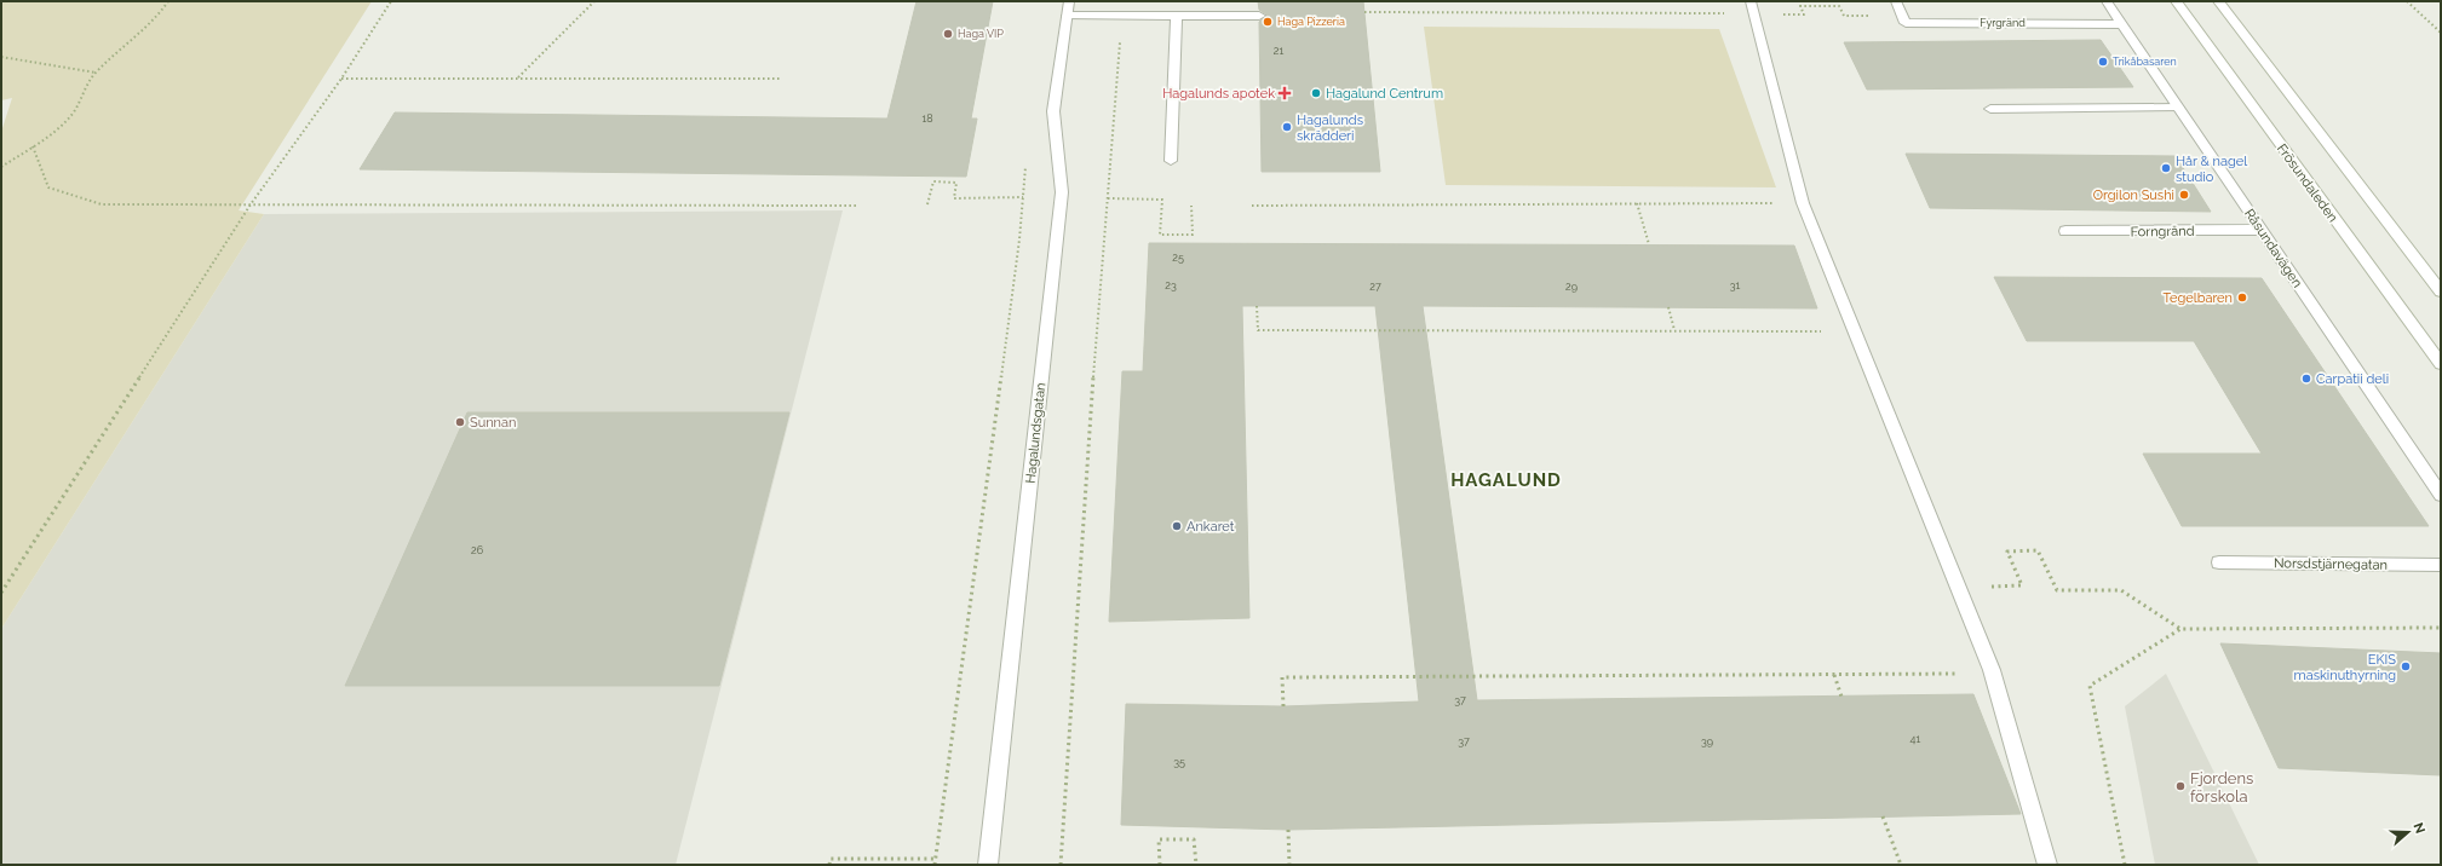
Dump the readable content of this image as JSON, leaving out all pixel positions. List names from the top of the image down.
{
  "streets": {
    "street": [
      "Fyrgränd",
      "Frösundaleden",
      "Forngränd",
      "Råsundavägen",
      "Hagalundsgatan",
      "Norsdstjärnegatan"
    ]
  },
  "crossings": [
    ["Fyrgränd", "Råsundavägen"],
    ["Forngränd", "Råsundavägen"]
  ],
  "districts": ["HAGALUND"],
  "places": {
    "other": [
      "Haga Pizzeria",
      "Haga VIP",
      "Trikåbasaren",
      "Hagalund Centrum",
      "Hagalunds skrädderi",
      "Hår & nagel studio",
      "Orgilon Sushi",
      "Tegelbaren",
      "Carpatii deli",
      "Sunnan",
      "Ankaret",
      "EKIS maskinuthyrning",
      "Fjordens förskola"
    ],
    "health": ["Hagalunds apotek"]
  },
  "house_numbers": [
    "21",
    "18",
    "25",
    "23",
    "31",
    "27",
    "29",
    "26",
    "37",
    "41",
    "37",
    "39",
    "35"
  ],
  "north": "right"
}
